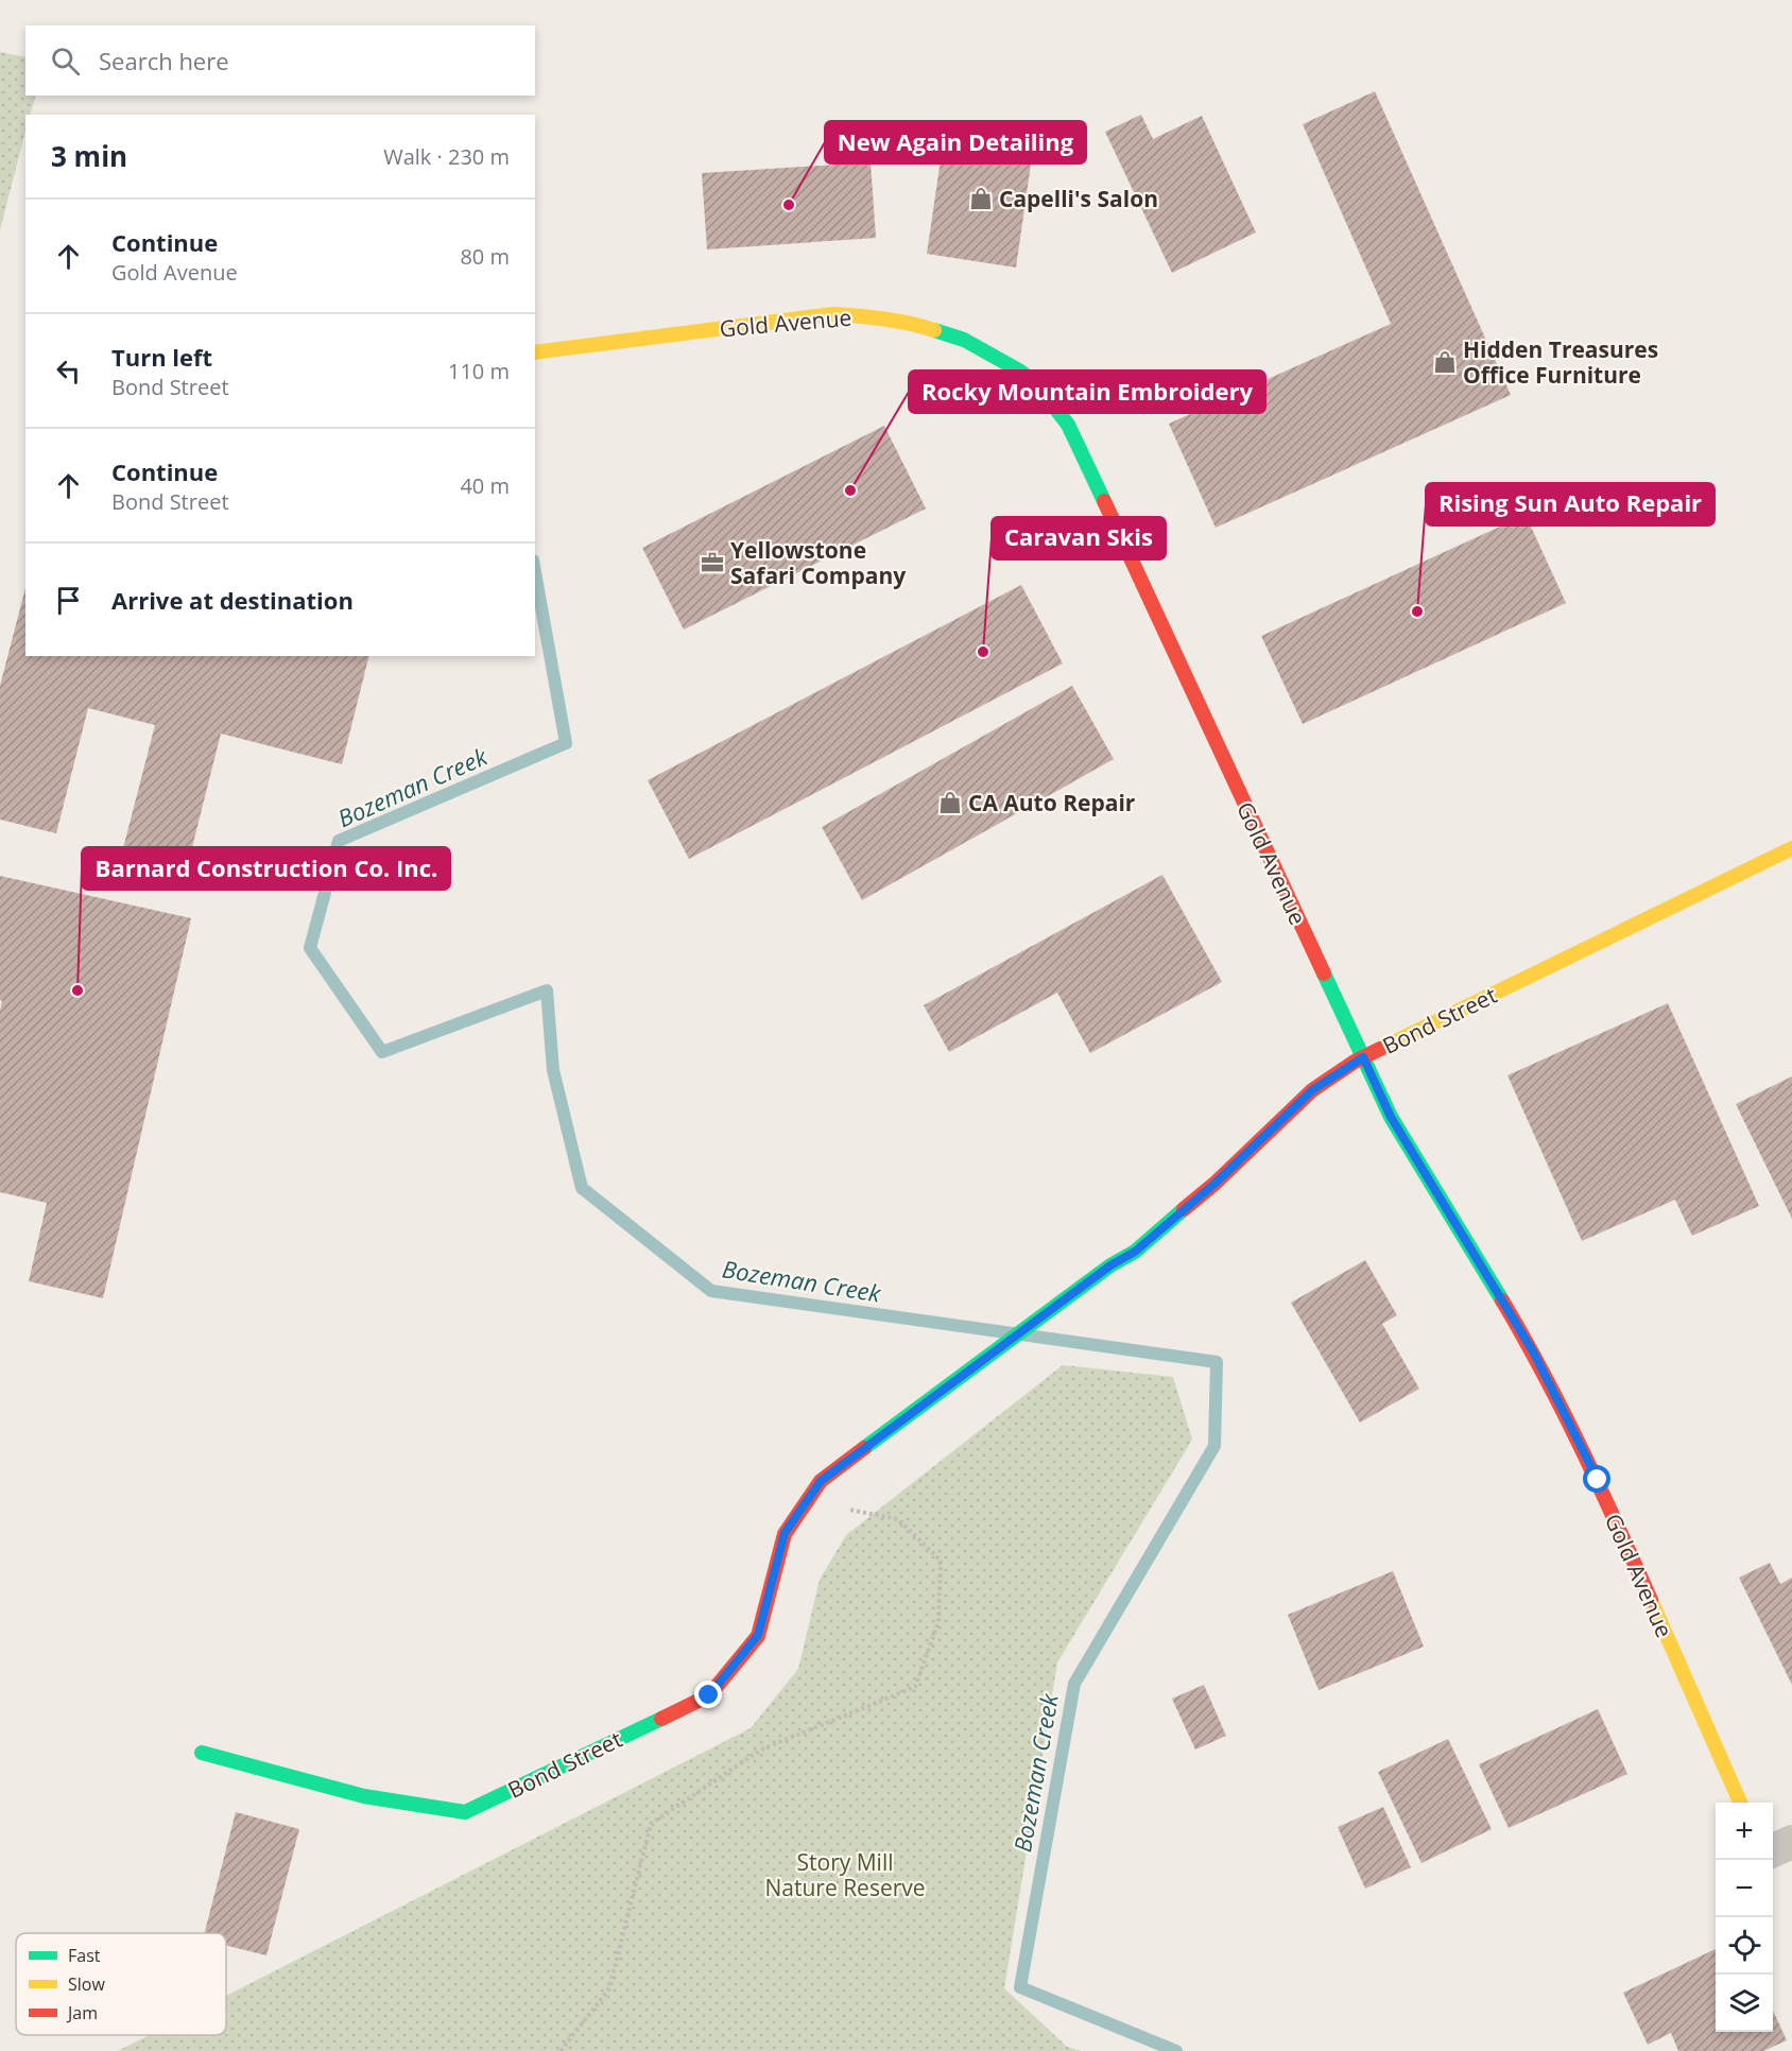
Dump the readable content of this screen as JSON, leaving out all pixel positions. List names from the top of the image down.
{
  "streets": {
    "street": ["Gold Avenue", "Bond Street"]
  },
  "crossings": [
    ["Gold Avenue", "Bond Street"]
  ],
  "water": ["Bozeman Creek"],
  "parks": ["Story Mill Nature Reserve"],
  "places": {
    "shop": ["Capelli's Salon", "Hidden Treasures Office Furniture", "CA Auto Repair"],
    "other": [
      "New Again Detailing",
      "Rocky Mountain Embroidery",
      "Rising Sun Auto Repair",
      "Caravan Skis",
      "Barnard Construction Co. Inc."
    ],
    "office": ["Yellowstone Safari Company"]
  },
  "legend": ["Fast", "Slow", "Jam"],
  "page": {
    "search": "Search here",
    "heading": ["3 min", "Walk · 230 m"],
    "list": [
      ["Continue", "Gold Avenue", "80 m"],
      ["Turn left", "Bond Street", "110 m"],
      ["Continue", "Bond Street", "40 m"],
      "Arrive at destination"
    ],
    "map_buttons": ["+", "−"]
  }
}
